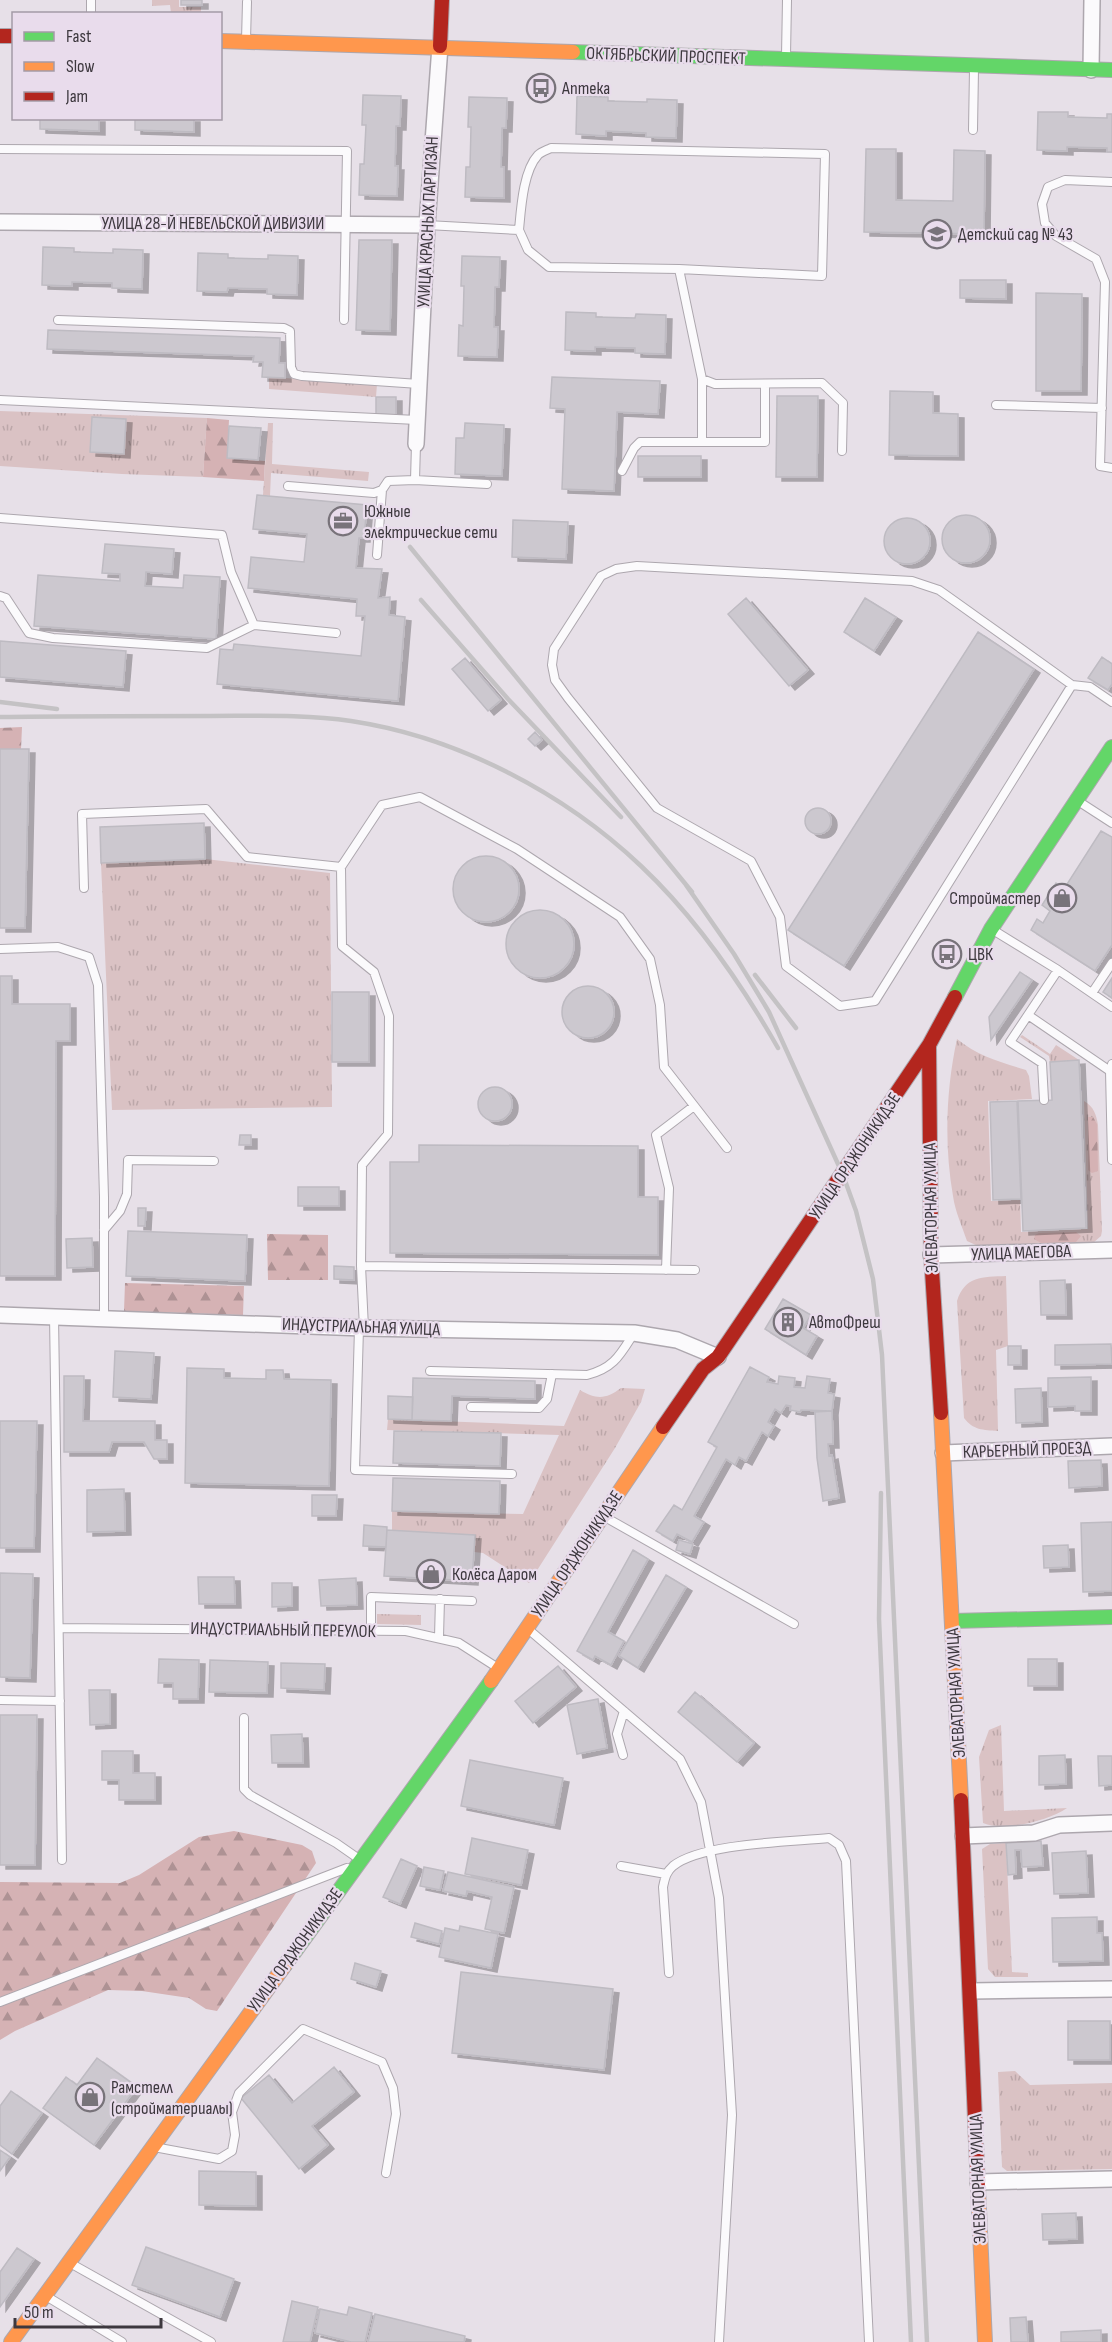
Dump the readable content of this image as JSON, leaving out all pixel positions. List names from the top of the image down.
{
  "streets": {
    "main road": [
      "ОКТЯБРЬСКИЙ ПРОСПЕКТ",
      "УЛИЦА КРАСНЫХ ПАРТИЗАН",
      "УЛИЦА ОРДЖОНИКИДЗЕ",
      "ЭЛЕВАТОРНАЯ УЛИЦА"
    ],
    "street": [
      "УЛИЦА 28-Й НЕВЕЛЬСКОЙ ДИВИЗИИ",
      "УЛИЦА МАЕГОВА",
      "ИНДУСТРИАЛЬНАЯ УЛИЦА",
      "КАРЬЕРНЫЙ ПРОЕЗД"
    ],
    "lane": ["ИНДУСТРИАЛЬНЫЙ ПЕРЕУЛОК"]
  },
  "crossings": [
    ["ОКТЯБРЬСКИЙ ПРОСПЕКТ", "УЛИЦА КРАСНЫХ ПАРТИЗАН"],
    ["УЛИЦА КРАСНЫХ ПАРТИЗАН", "УЛИЦА 28-Й НЕВЕЛЬСКОЙ ДИВИЗИИ"],
    ["УЛИЦА ОРДЖОНИКИДЗЕ", "ЭЛЕВАТОРНАЯ УЛИЦА"],
    ["УЛИЦА ОРДЖОНИКИДЗЕ", "ИНДУСТРИАЛЬНАЯ УЛИЦА"],
    ["УЛИЦА ОРДЖОНИКИДЗЕ", "ИНДУСТРИАЛЬНЫЙ ПЕРЕУЛОК"],
    ["ЭЛЕВАТОРНАЯ УЛИЦА", "УЛИЦА МАЕГОВА"],
    ["ЭЛЕВАТОРНАЯ УЛИЦА", "КАРЬЕРНЫЙ ПРОЕЗД"]
  ],
  "places": {
    "bus stop": ["Аптека", "ЦВК"],
    "school or university": ["Детский сад № 43"],
    "office": ["Южные электрические сети"],
    "shop": ["Строймастер", "Колёса Даром", "Рамстелл (стройматериалы)"],
    "building": ["АвтоФреш"]
  },
  "legend": ["Fast", "Slow", "Jam"],
  "scale_bar": "50 m"
}
